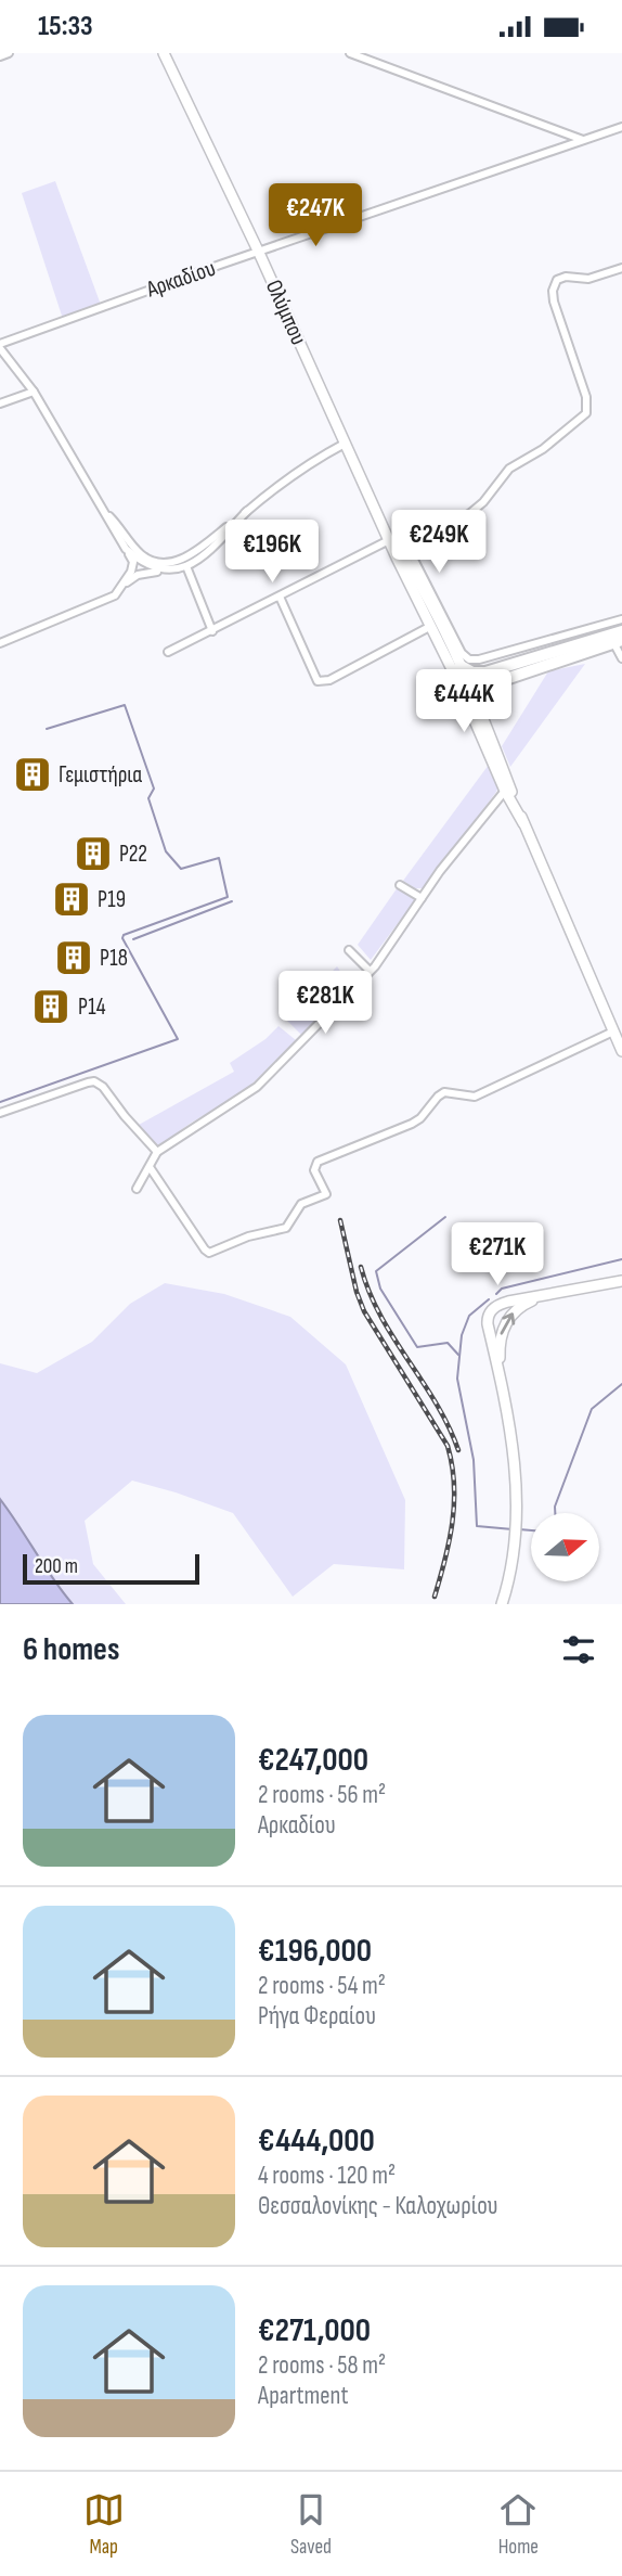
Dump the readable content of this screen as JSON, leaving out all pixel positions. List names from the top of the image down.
{
  "streets": {
    "main road": ["Ολύμπου"],
    "street": ["Αρκαδίου"]
  },
  "crossings": [
    ["Αρκαδίου", "Ολύμπου"]
  ],
  "places": {
    "building": [
      "Γεμιστήρια",
      "P22",
      "P19",
      "P18",
      "P14"
    ]
  },
  "scale_bar": "200 m",
  "north": "right",
  "page": {
    "status": "15:33",
    "price": [
      "€247K",
      "€249K",
      "€196K",
      "€444K",
      "€281K",
      "€271K"
    ],
    "scale": "200 m",
    "heading": "6 homes",
    "list": [
      {
        "name": "€247,000",
        "note": "2 rooms · 56 m² · Αρκαδίου"
      },
      {
        "name": "€196,000",
        "note": "2 rooms · 54 m² · Ρήγα Φεραίου"
      },
      {
        "name": "€444,000",
        "note": "4 rooms · 120 m² · Θεσσαλονίκης - Καλοχωρίου"
      },
      {
        "name": "€271,000",
        "note": "2 rooms · 58 m² · Apartment"
      }
    ],
    "tabs": ["Map", "Saved", "Home"]
  }
}
